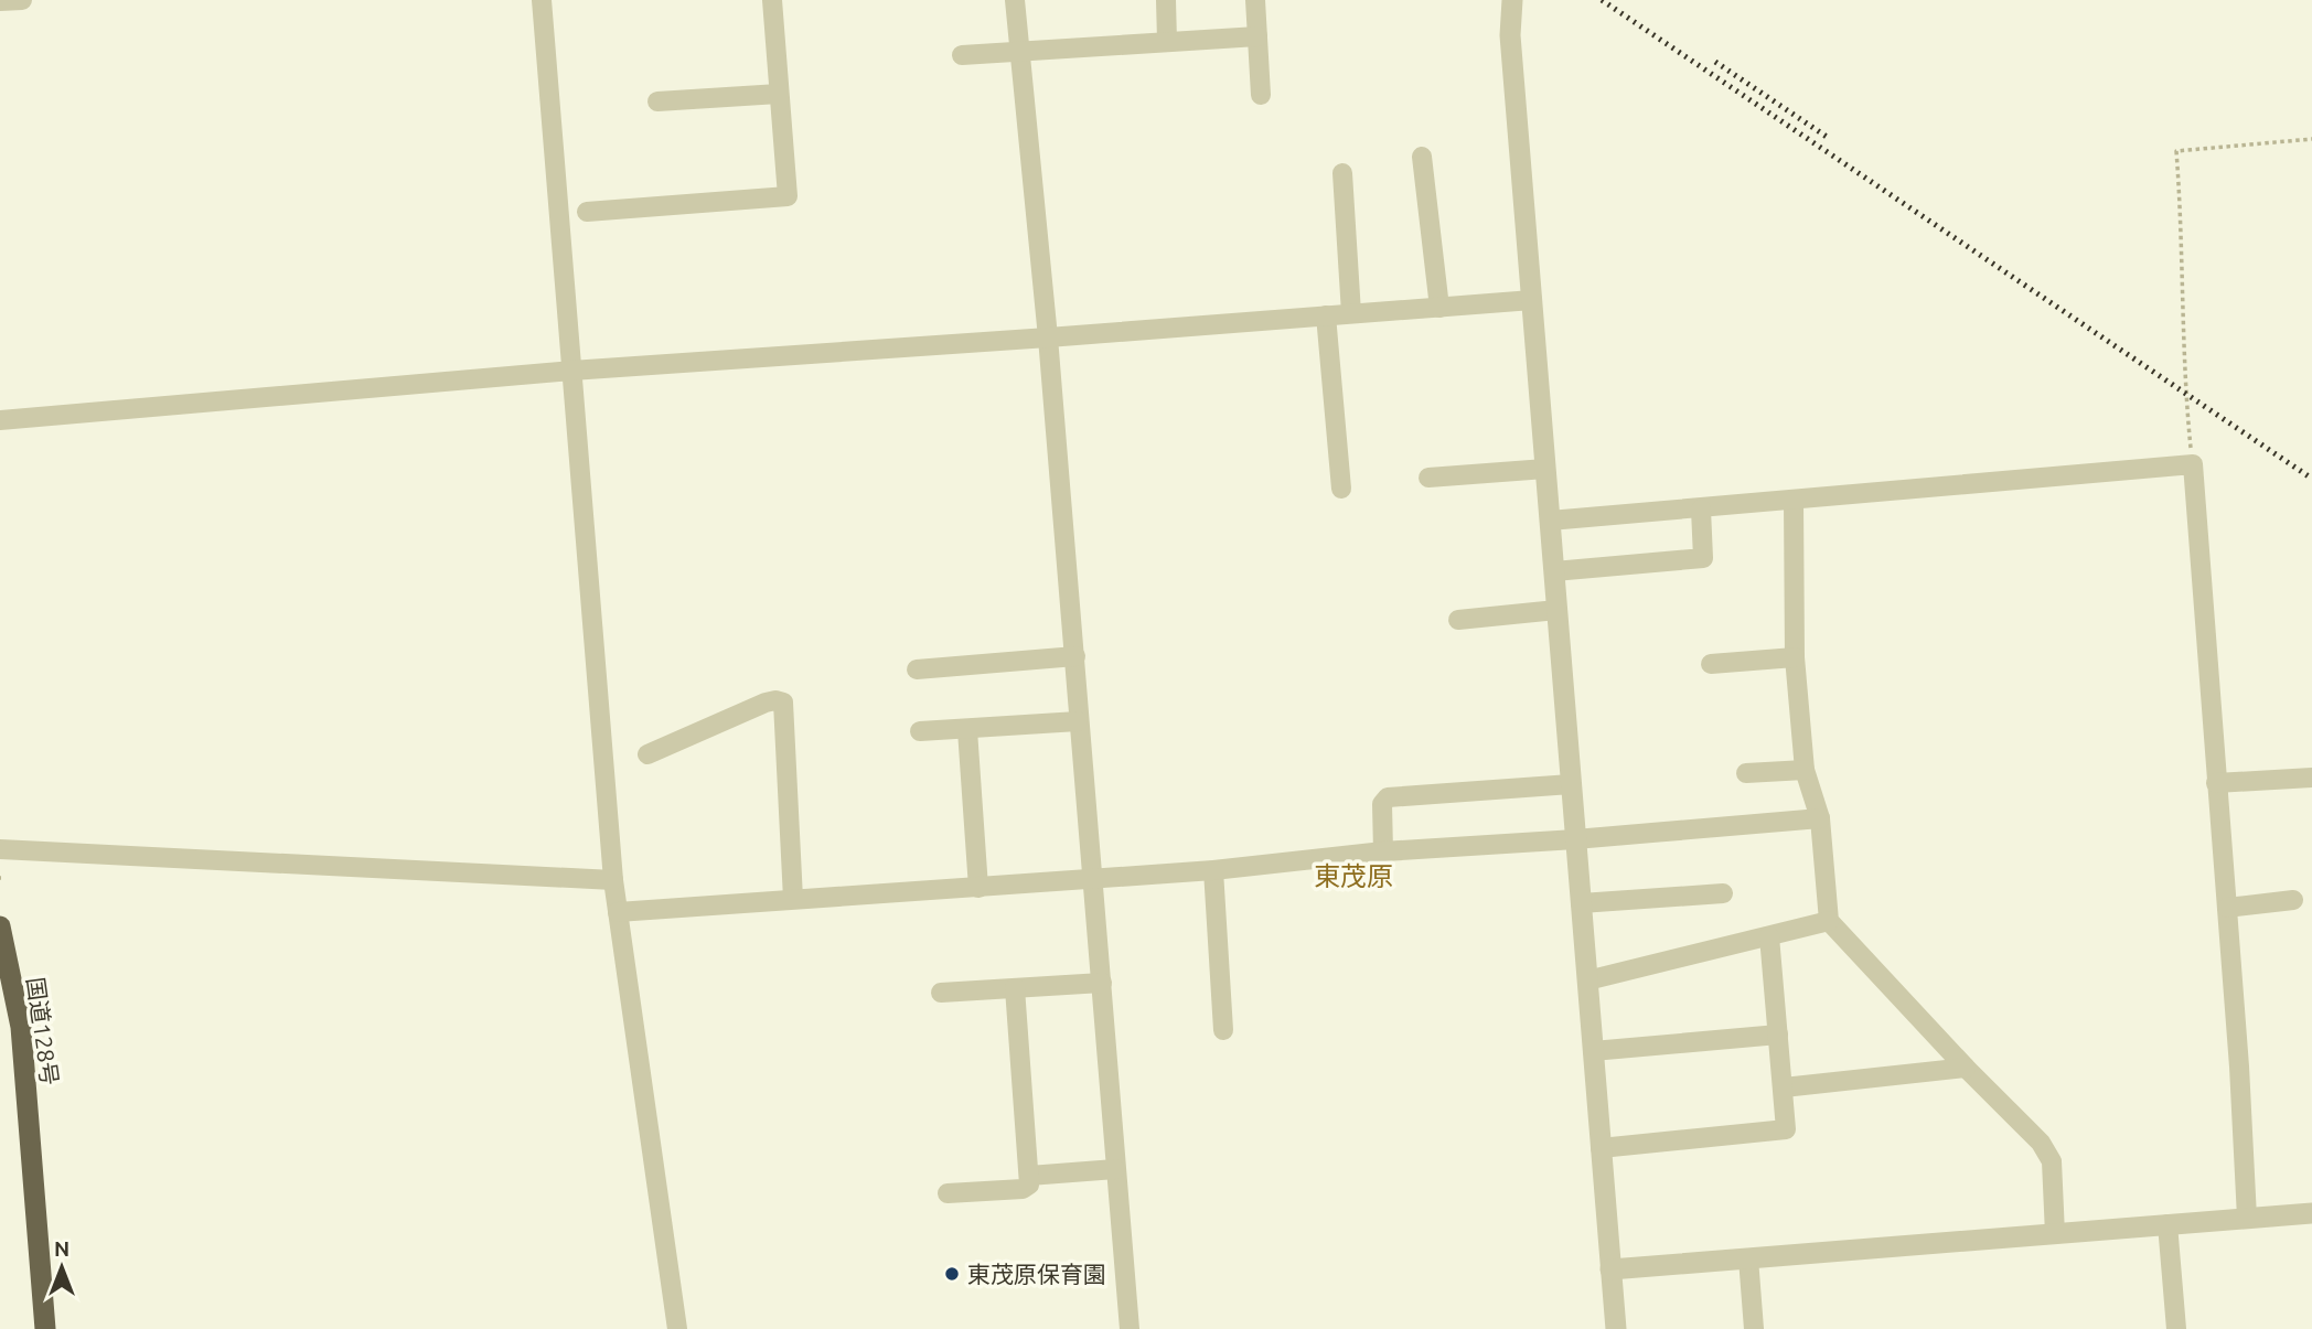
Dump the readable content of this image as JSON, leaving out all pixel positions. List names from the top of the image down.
{
  "streets": {
    "highway": ["国道128号"]
  },
  "districts": ["東茂原"],
  "places": ["東茂原保育園"],
  "north": "top"
}
